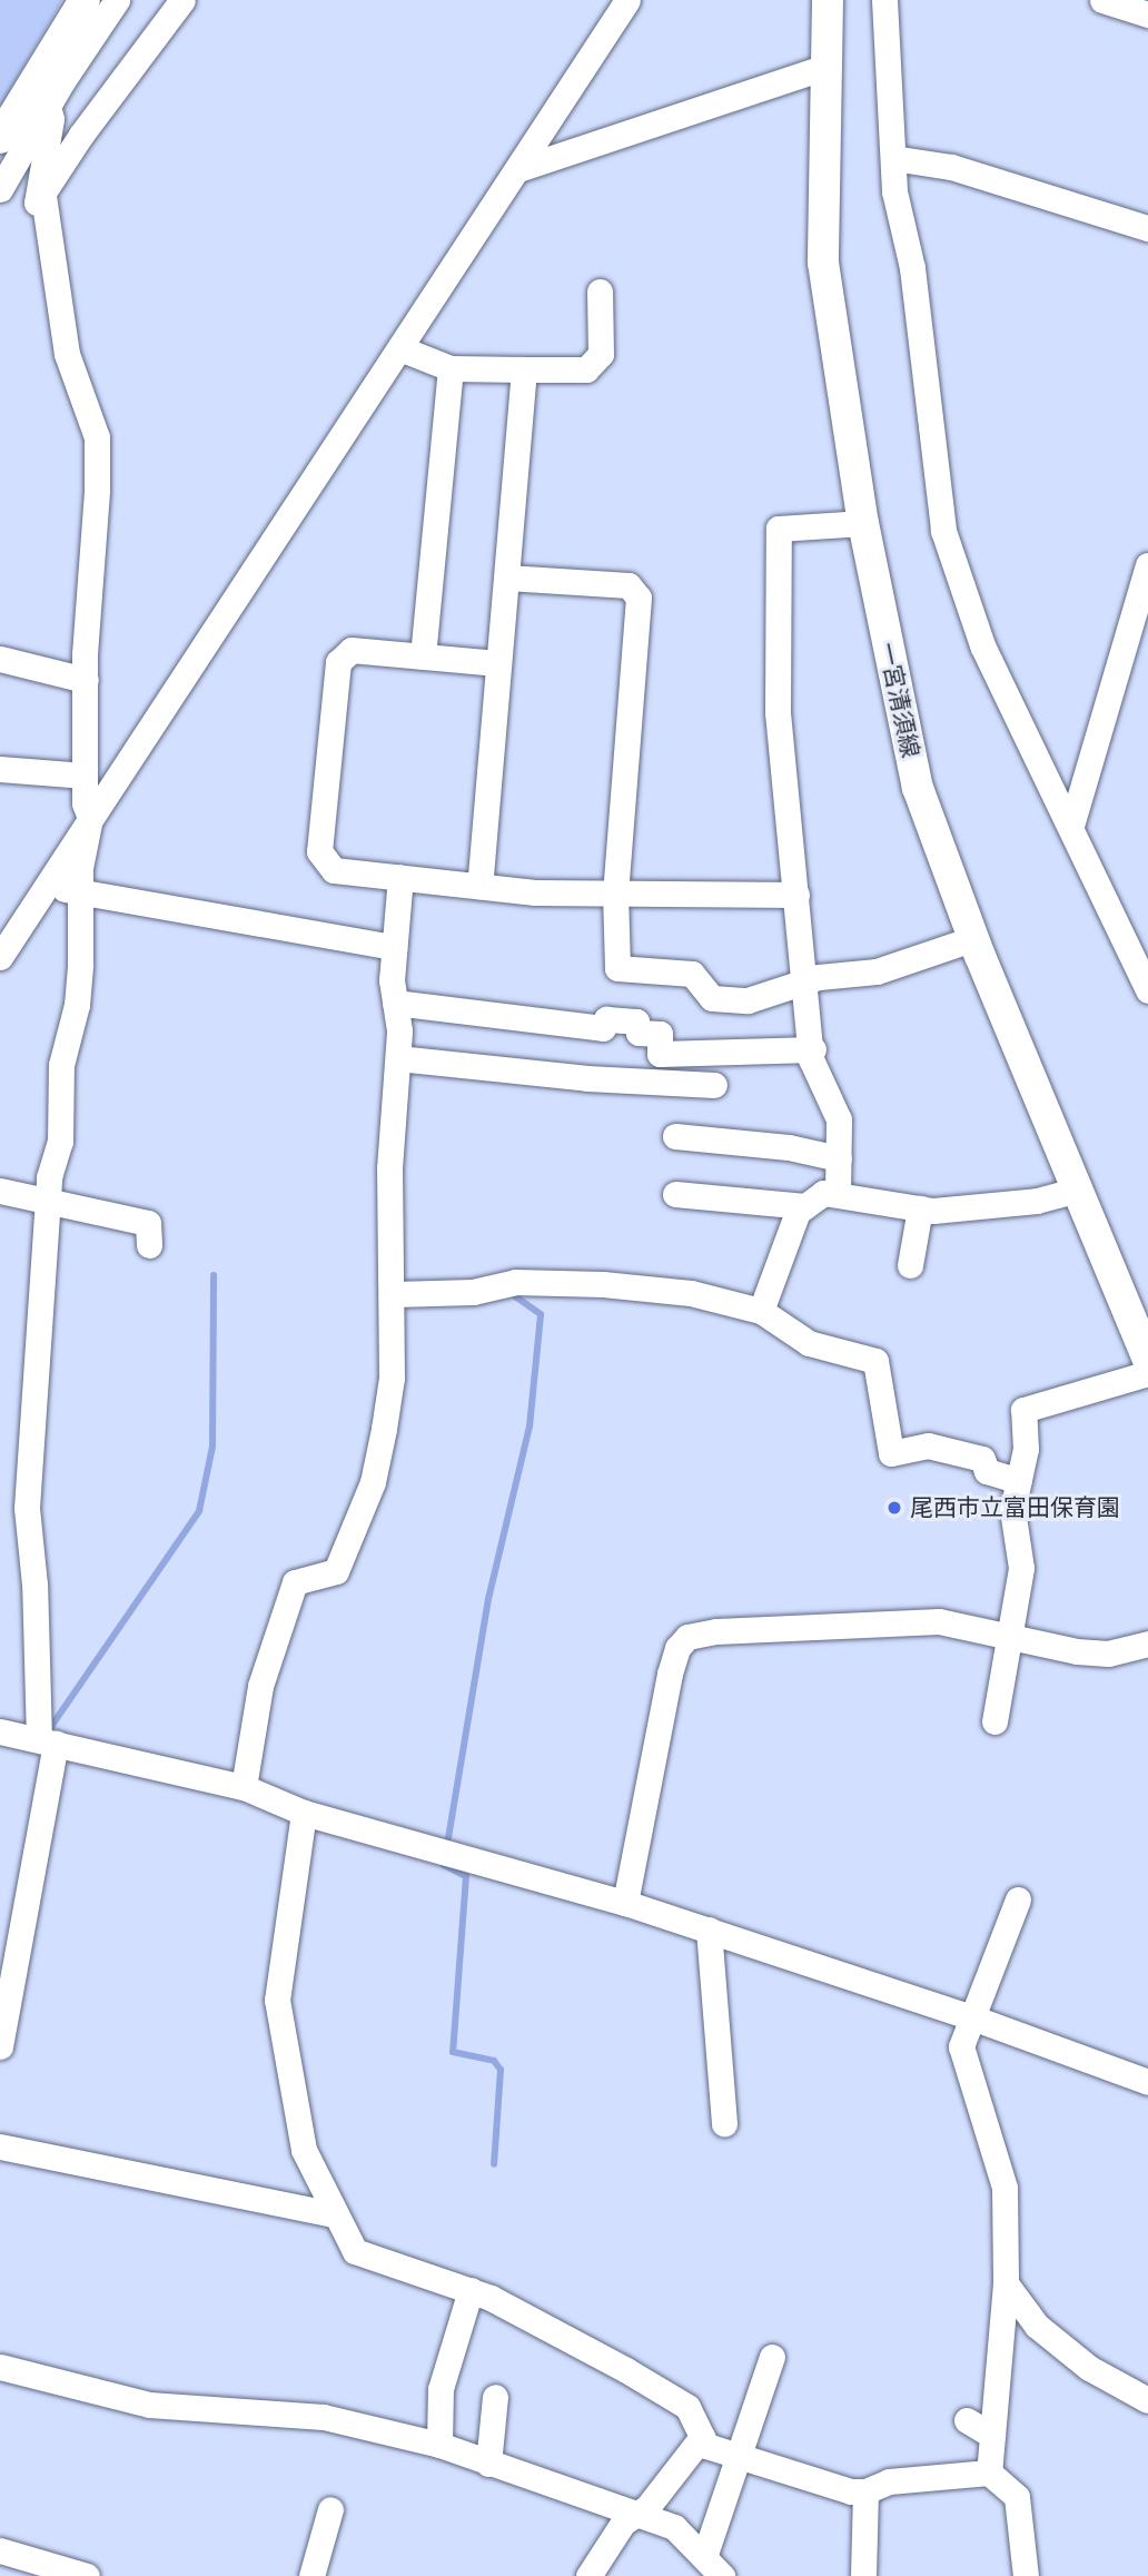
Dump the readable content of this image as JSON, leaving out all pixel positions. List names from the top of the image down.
{
  "streets": {
    "main road": ["一宮清須線"]
  },
  "places": ["尾西市立富田保育園"]
}
